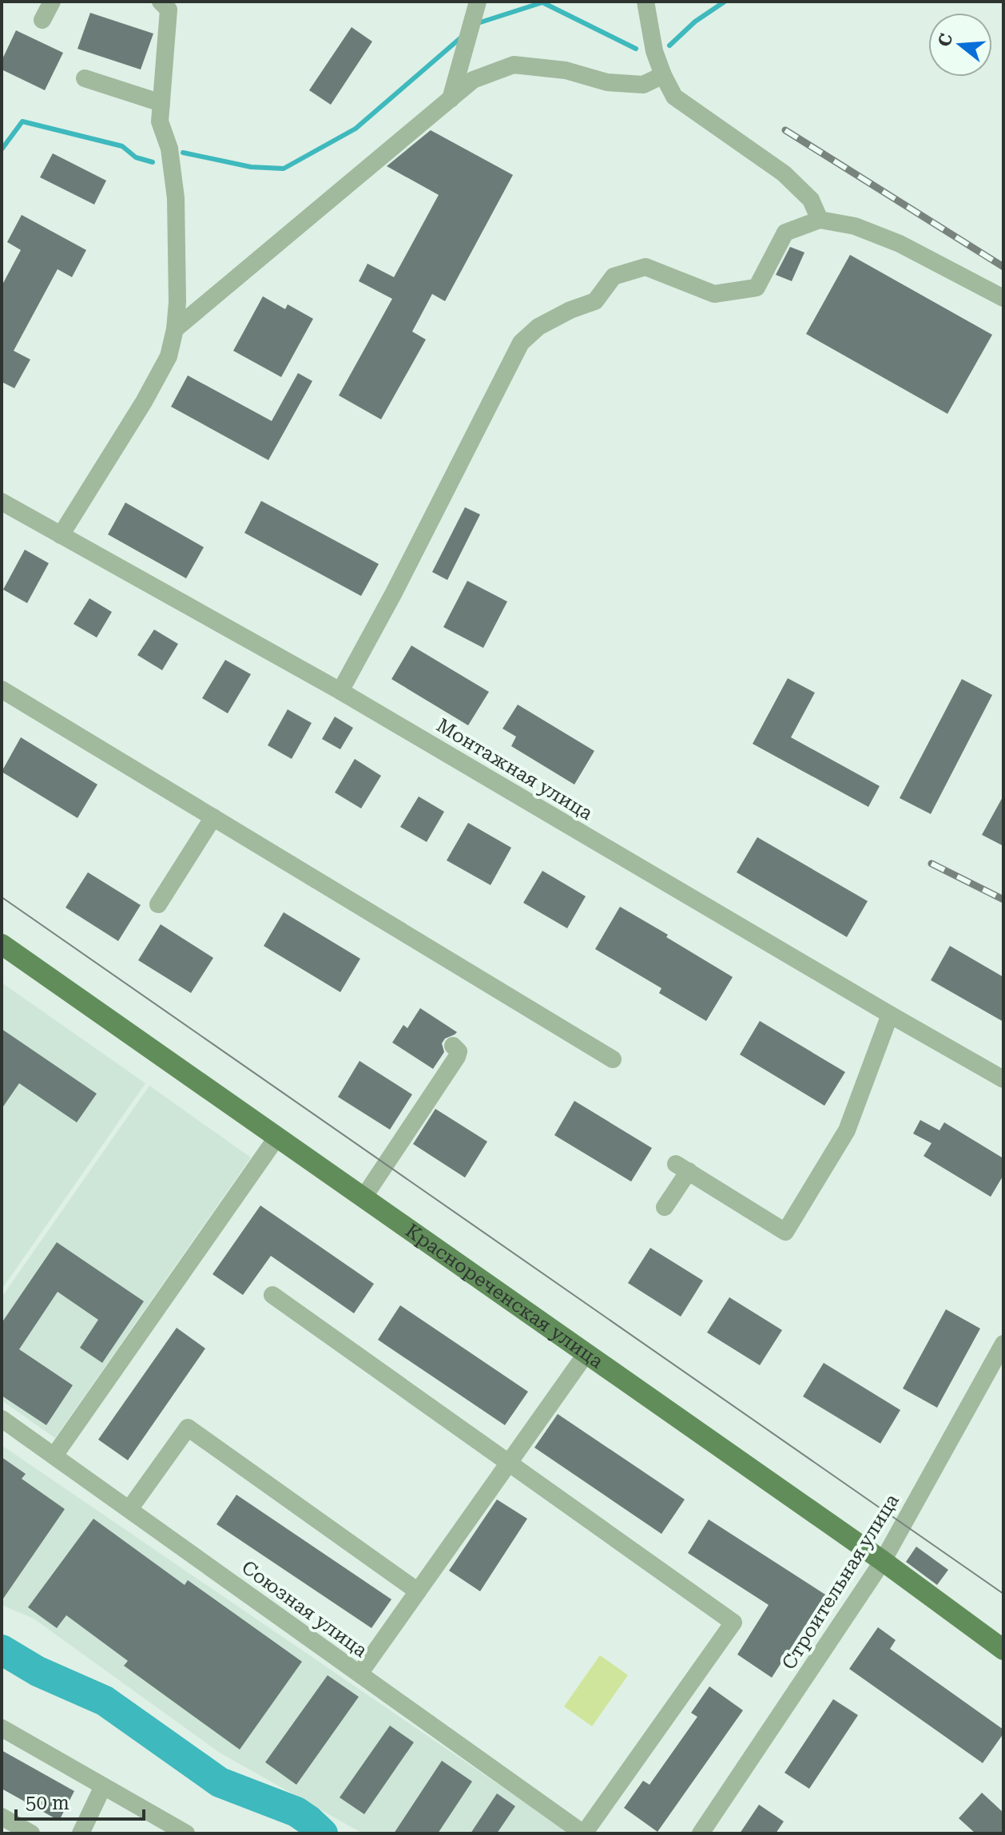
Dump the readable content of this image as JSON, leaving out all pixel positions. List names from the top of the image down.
{
  "streets": {
    "main road": ["Краснореченская улица"],
    "street": ["Монтажная улица", "Строительная улица", "Союзная улица"]
  },
  "crossings": [
    ["Краснореченская улица", "Строительная улица"]
  ],
  "scale_bar": "50 m",
  "north": "left"
}
